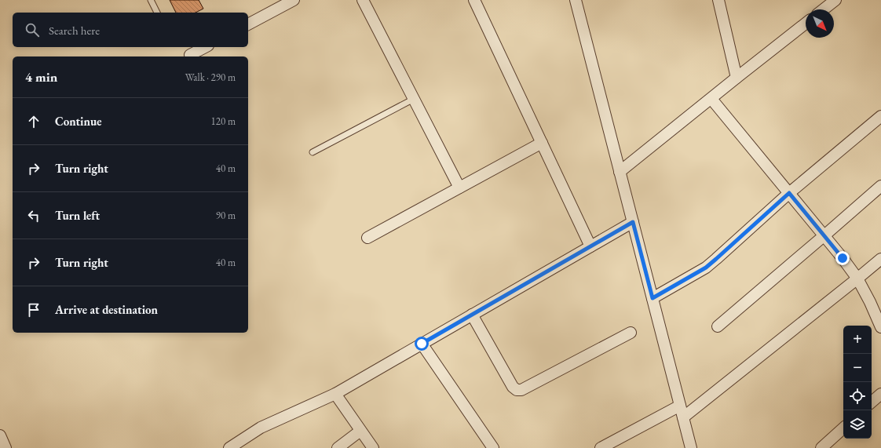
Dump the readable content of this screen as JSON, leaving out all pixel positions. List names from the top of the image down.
{
  "north": "bottom right",
  "page": {
    "search": "Search here",
    "heading": ["4 min", "Walk · 290 m"],
    "list": [
      ["Continue", "120 m"],
      ["Turn right", "40 m"],
      ["Turn left", "90 m"],
      ["Turn right", "40 m"],
      "Arrive at destination"
    ],
    "map_buttons": ["+", "−"]
  }
}
